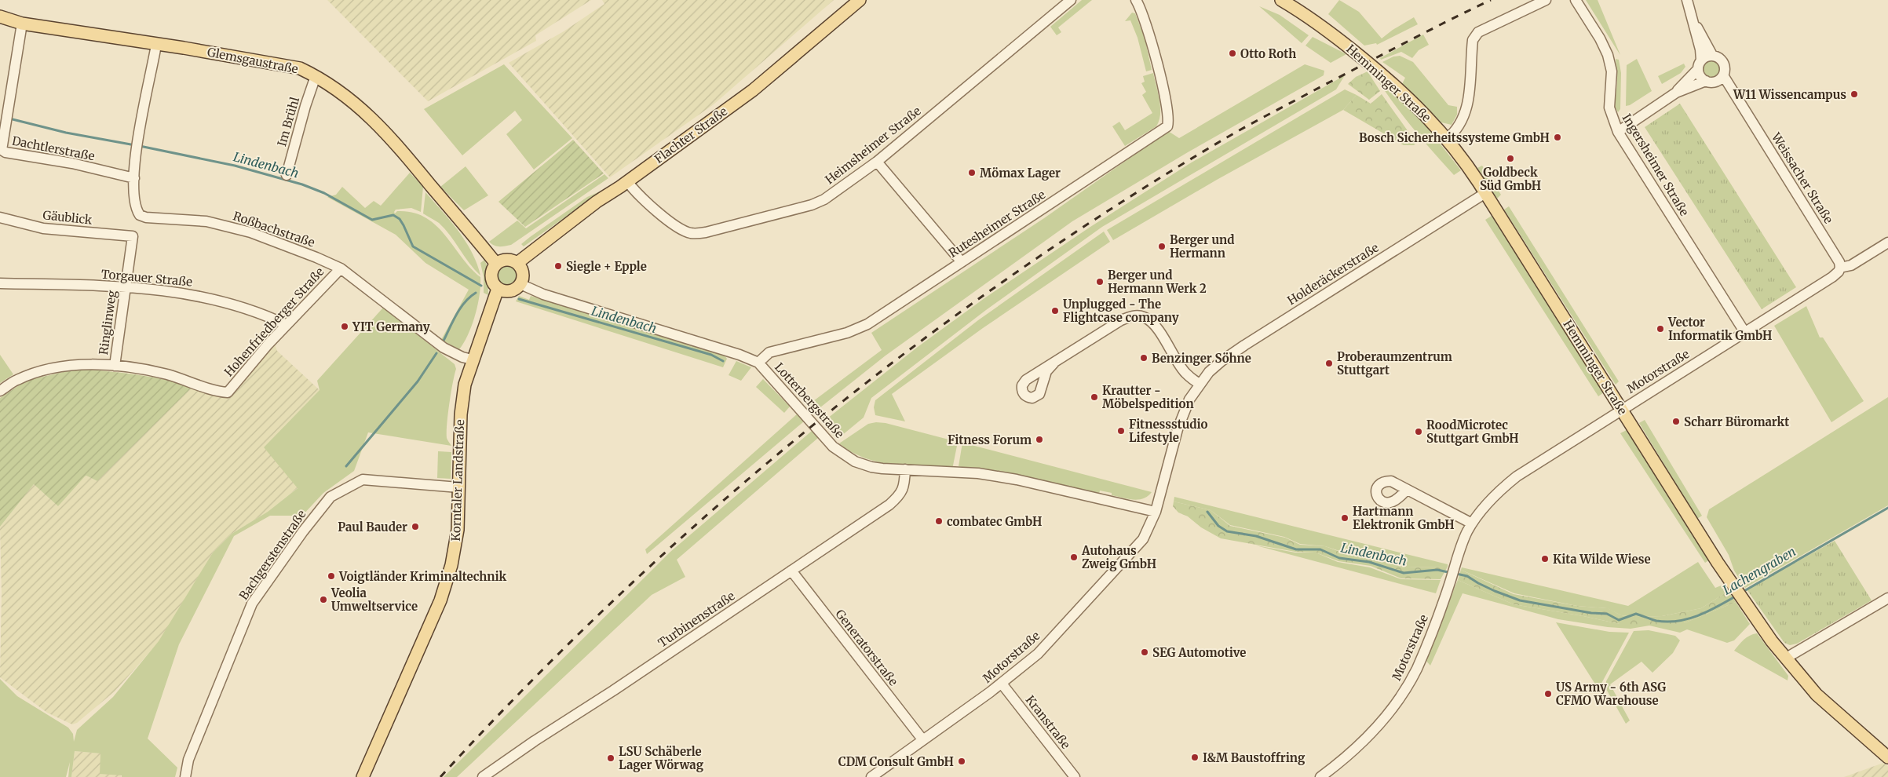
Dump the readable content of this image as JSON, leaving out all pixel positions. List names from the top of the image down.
{
  "streets": {
    "main road": [
      "Glemsgaustraße",
      "Hemminger Straße",
      "Flachter Straße",
      "Korntaler Landstraße"
    ],
    "street": [
      "Im Brühl",
      "Heimsheimer Straße",
      "Dachtlerstraße",
      "Ingersheimer Straße",
      "Weissacher Straße",
      "Gäublick",
      "Rutesheimer Straße",
      "Roßbachstraße",
      "Holderäckerstraße",
      "Torgauer Straße",
      "Hohenfriedberger Straße",
      "Ringlinweg",
      "Motorstraße",
      "Lotterbergstraße",
      "Bachgerstenstraße",
      "Turbinenstraße",
      "Generatorstraße",
      "Kranstraße"
    ]
  },
  "crossings": [
    ["Glemsgaustraße", "Im Brühl"],
    ["Glemsgaustraße", "Flachter Straße"],
    ["Glemsgaustraße", "Dachtlerstraße"],
    ["Glemsgaustraße", "Roßbachstraße"],
    ["Glemsgaustraße", "Lotterbergstraße"],
    ["Glemsgaustraße", "Korntaler Landstraße"],
    ["Hemminger Straße", "Holderäckerstraße"],
    ["Hemminger Straße", "Motorstraße"],
    ["Flachter Straße", "Heimsheimer Straße"],
    ["Flachter Straße", "Lotterbergstraße"],
    ["Flachter Straße", "Korntaler Landstraße"],
    ["Dachtlerstraße", "Roßbachstraße"],
    ["Ingersheimer Straße", "Motorstraße"],
    ["Weissacher Straße", "Motorstraße"],
    ["Gäublick", "Ringlinweg"],
    ["Rutesheimer Straße", "Lotterbergstraße"],
    ["Roßbachstraße", "Hohenfriedberger Straße"],
    ["Roßbachstraße", "Korntaler Landstraße"],
    ["Holderäckerstraße", "Motorstraße"],
    ["Holderäckerstraße", "Lotterbergstraße"],
    ["Torgauer Straße", "Hohenfriedberger Straße"],
    ["Torgauer Straße", "Ringlinweg"],
    ["Hohenfriedberger Straße", "Ringlinweg"],
    ["Motorstraße", "Lotterbergstraße"],
    ["Motorstraße", "Generatorstraße"],
    ["Motorstraße", "Kranstraße"],
    ["Lotterbergstraße", "Korntaler Landstraße"],
    ["Lotterbergstraße", "Turbinenstraße"],
    ["Korntaler Landstraße", "Bachgerstenstraße"],
    ["Turbinenstraße", "Generatorstraße"]
  ],
  "water": ["Lindenbach", "Lachengraben"],
  "places": [
    "Otto Roth",
    "W11 Wissencampus",
    "Bosch Sicherheitssysteme GmbH",
    "Goldbeck Süd GmbH",
    "Mömax Lager",
    "Berger und Hermann",
    "Siegle + Epple",
    "Berger und Hermann Werk 2",
    "Unplugged - The Flightcase company",
    "YIT Germany",
    "Vector Informatik GmbH",
    "Benzinger Söhne",
    "Proberaumzentrum Stuttgart",
    "Krautter - Möbelspedition",
    "Scharr Büromarkt",
    "Fitnessstudio Lifestyle",
    "RoodMicrotec Stuttgart GmbH",
    "Fitness Forum",
    "Hartmann Elektronik GmbH",
    "combatec GmbH",
    "Paul Bauder",
    "Autohaus Zweig GmbH",
    "Kita Wilde Wiese",
    "Voigtländer Kriminaltechnik",
    "Veolia Umweltservice",
    "SEG Automotive",
    "US Army - 6th ASG CFMO Warehouse",
    "I&M Baustoffring",
    "LSU Schäberle Lager Wörwag",
    "CDM Consult GmbH"
  ]
}
